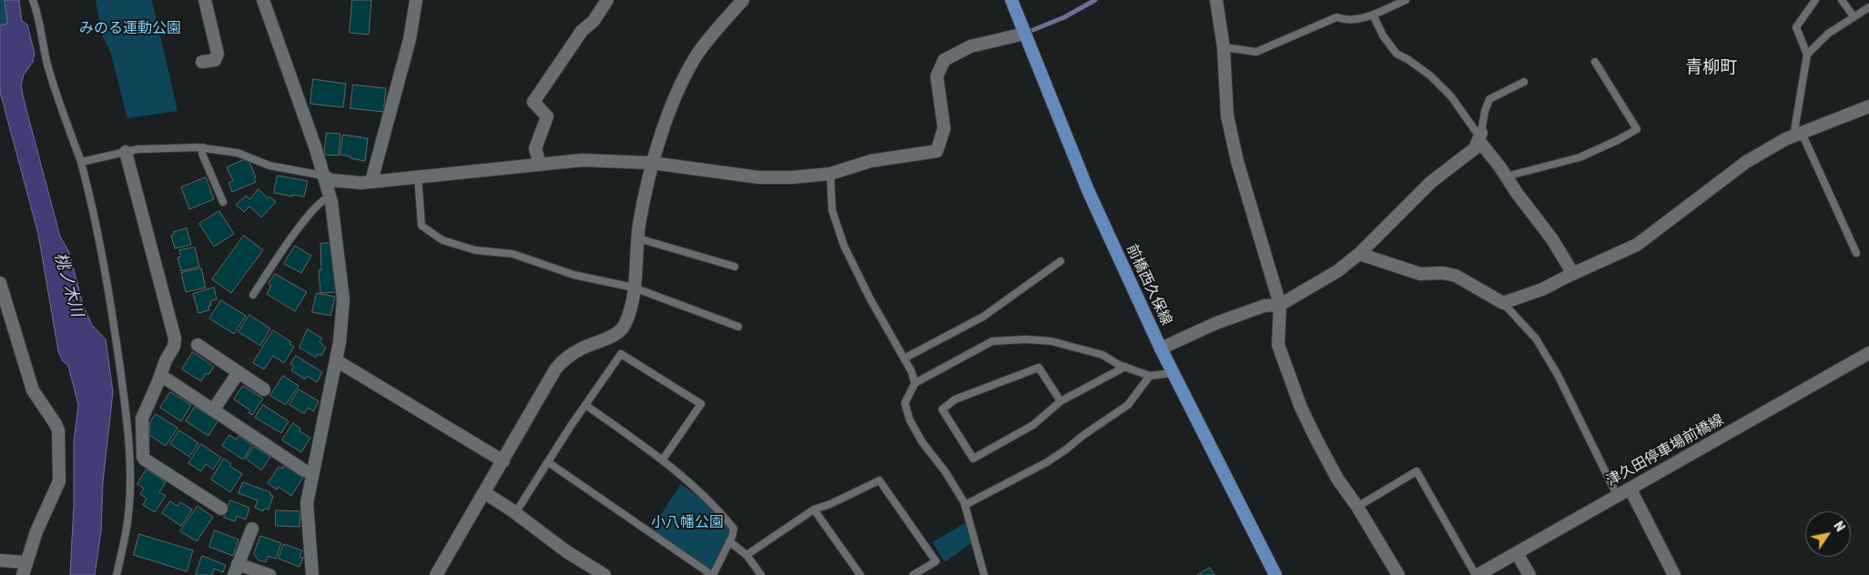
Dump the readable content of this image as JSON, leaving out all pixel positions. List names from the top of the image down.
{
  "streets": {
    "main road": ["前橋西久保線"],
    "street": ["津久田停車場前橋線"]
  },
  "districts": ["青柳町"],
  "water": ["桃ノ木川"],
  "parks": ["みのる運動公園", "小八幡公園"],
  "north": "top right"
}
